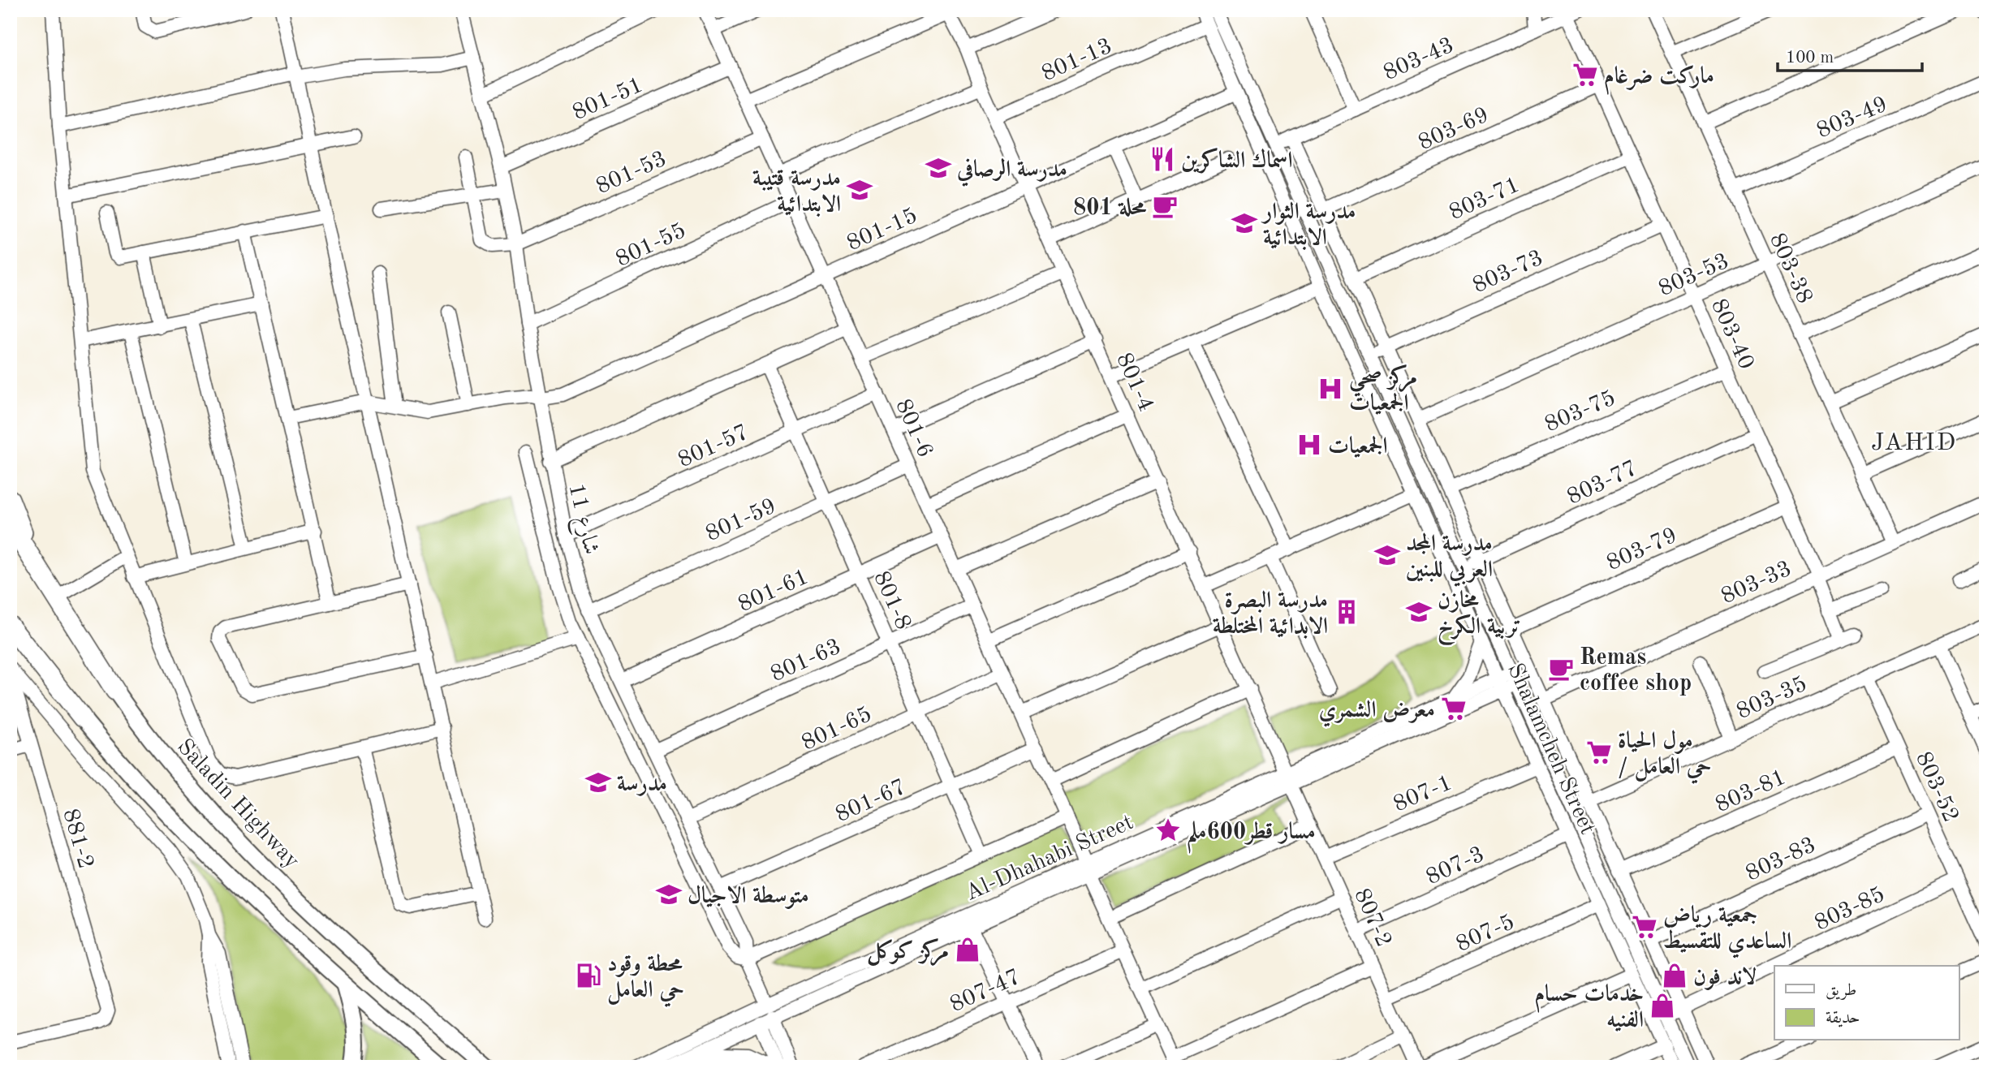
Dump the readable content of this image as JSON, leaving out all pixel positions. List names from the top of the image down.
{
  "streets": {
    "highway": ["Saladin Highway"],
    "street": [
      "803-43",
      "801-13",
      "801-51",
      "803-49",
      "803-69",
      "801-53",
      "803-71",
      "801-15",
      "801-55",
      "803-38",
      "803-73",
      "803-53",
      "803-40",
      "801-4",
      "803-75",
      "801-6",
      "801-57",
      "803-77",
      "شارع 11",
      "801-59",
      "803-79",
      "803-33",
      "801-61",
      "801-8",
      "801-63",
      "803-35",
      "801-65",
      "Shalamcheh Street",
      "803-52",
      "803-81",
      "807-1",
      "801-67",
      "881-2",
      "Al-Dhahabi Street",
      "803-83",
      "807-3",
      "803-85",
      "807-2",
      "807-5",
      "807-47"
    ]
  },
  "crossings": [
    ["803-43", "803-40"],
    ["803-43", "Shalamcheh Street"],
    ["801-13", "801-4"],
    ["801-13", "Shalamcheh Street"],
    ["801-51", "801-6"],
    ["801-51", "شارع 11"],
    ["803-49", "803-38"],
    ["803-69", "803-40"],
    ["801-53", "801-6"],
    ["801-53", "شارع 11"],
    ["803-71", "803-40"],
    ["801-15", "801-4"],
    ["801-15", "801-6"],
    ["801-15", "شارع 11"],
    ["801-15", "Shalamcheh Street"],
    ["801-55", "801-6"],
    ["801-55", "شارع 11"],
    ["803-38", "803-53"],
    ["803-38", "803-33"],
    ["803-73", "803-40"],
    ["803-73", "Shalamcheh Street"],
    ["803-53", "803-40"],
    ["803-40", "803-75"],
    ["803-40", "803-77"],
    ["803-40", "803-79"],
    ["803-40", "803-33"],
    ["801-4", "Al-Dhahabi Street"],
    ["801-6", "801-57"],
    ["801-6", "801-59"],
    ["801-6", "801-61"],
    ["801-6", "801-63"],
    ["801-6", "801-65"],
    ["801-6", "801-67"],
    ["801-6", "Al-Dhahabi Street"],
    ["801-6", "807-47"],
    ["801-57", "شارع 11"],
    ["801-57", "801-8"],
    ["803-77", "Shalamcheh Street"],
    ["شارع 11", "801-59"],
    ["شارع 11", "801-61"],
    ["شارع 11", "801-63"],
    ["شارع 11", "801-65"],
    ["شارع 11", "801-67"],
    ["شارع 11", "Al-Dhahabi Street"],
    ["801-59", "801-8"],
    ["801-61", "801-8"],
    ["801-8", "801-63"],
    ["801-8", "801-65"],
    ["801-8", "801-67"],
    ["803-35", "Shalamcheh Street"],
    ["803-35", "803-52"],
    ["Shalamcheh Street", "807-1"],
    ["Shalamcheh Street", "Al-Dhahabi Street"],
    ["Shalamcheh Street", "807-3"],
    ["Shalamcheh Street", "803-85"],
    ["Shalamcheh Street", "807-5"],
    ["803-52", "803-81"],
    ["803-52", "803-83"],
    ["803-52", "803-85"],
    ["807-1", "807-2"],
    ["Al-Dhahabi Street", "807-2"],
    ["807-3", "807-2"],
    ["807-2", "807-5"]
  ],
  "districts": ["JAHID"],
  "places": {
    "supermarket": [
      "ماركت ضرغام",
      "معرض الشمري",
      "مول الحياة / حي العامل",
      "جمعية رياض الساعدي للتقسيط"
    ],
    "restaurant": ["اسماك الشاكرين"],
    "school or university": [
      "مدرسة الرصافي",
      "مدرسة قتيبة الابتدائية",
      "مدرسة الثوار الابتدائية",
      "مدرسة المجد العربي للبنين",
      "مخازن تربية الكرخ",
      "مدرسة",
      "متوسطة الاجيال"
    ],
    "cafe": ["محلة 801", "Remas coffee shop"],
    "hospital": ["مركز صحي الجمعيات", "الجمعيات"],
    "building": ["مدرسة البصرة الابدائية المختلطة"],
    "place": ["مسار قطر600ملم"],
    "shop": ["مركز كوكل", "لاند فون", "خدمات حسام الفنيه"],
    "fuel station": ["محطة وقود حي العامل"]
  },
  "legend": ["طريق", "حديقة"],
  "scale_bar": "100 m"
}
